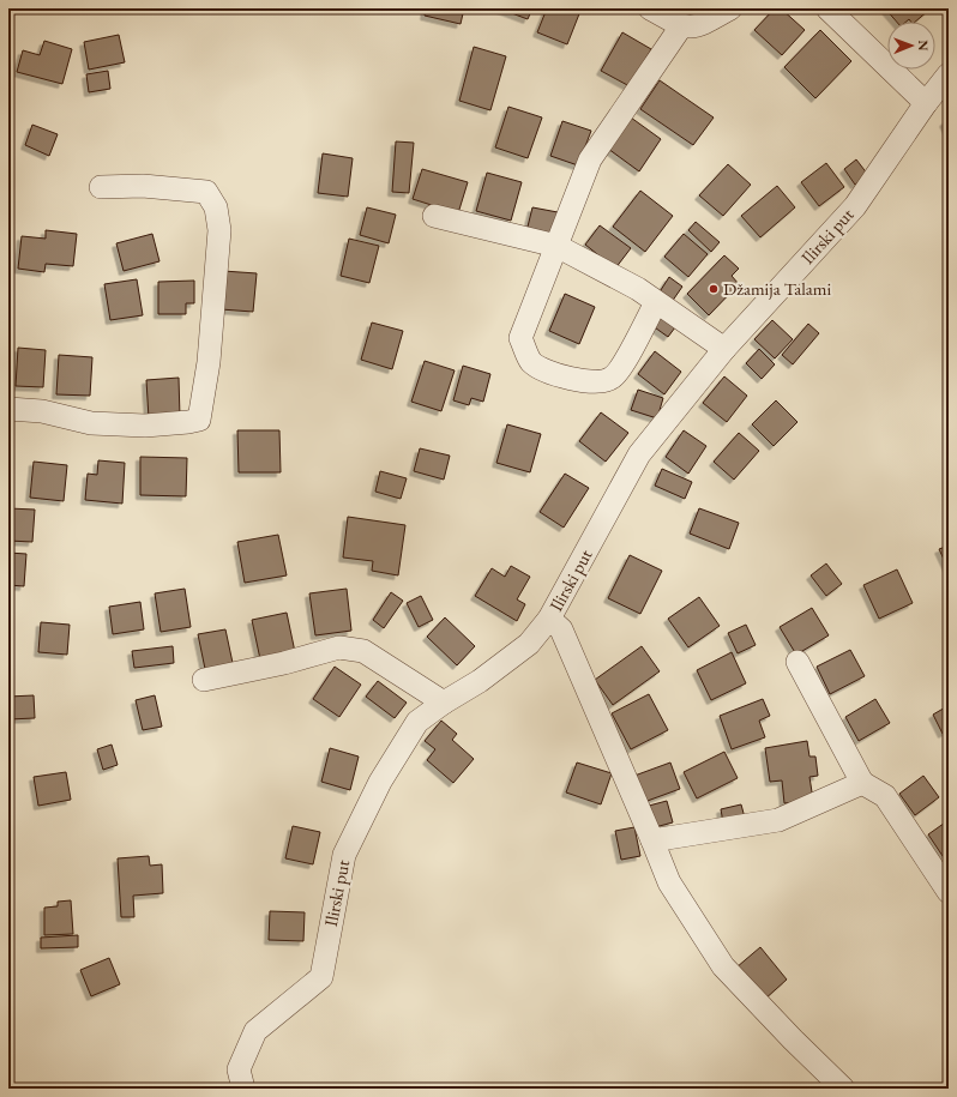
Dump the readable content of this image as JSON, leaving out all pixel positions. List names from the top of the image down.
{
  "streets": {
    "street": ["Ilirski put"]
  },
  "places": ["Džamija Talami"],
  "north": "right"
}
